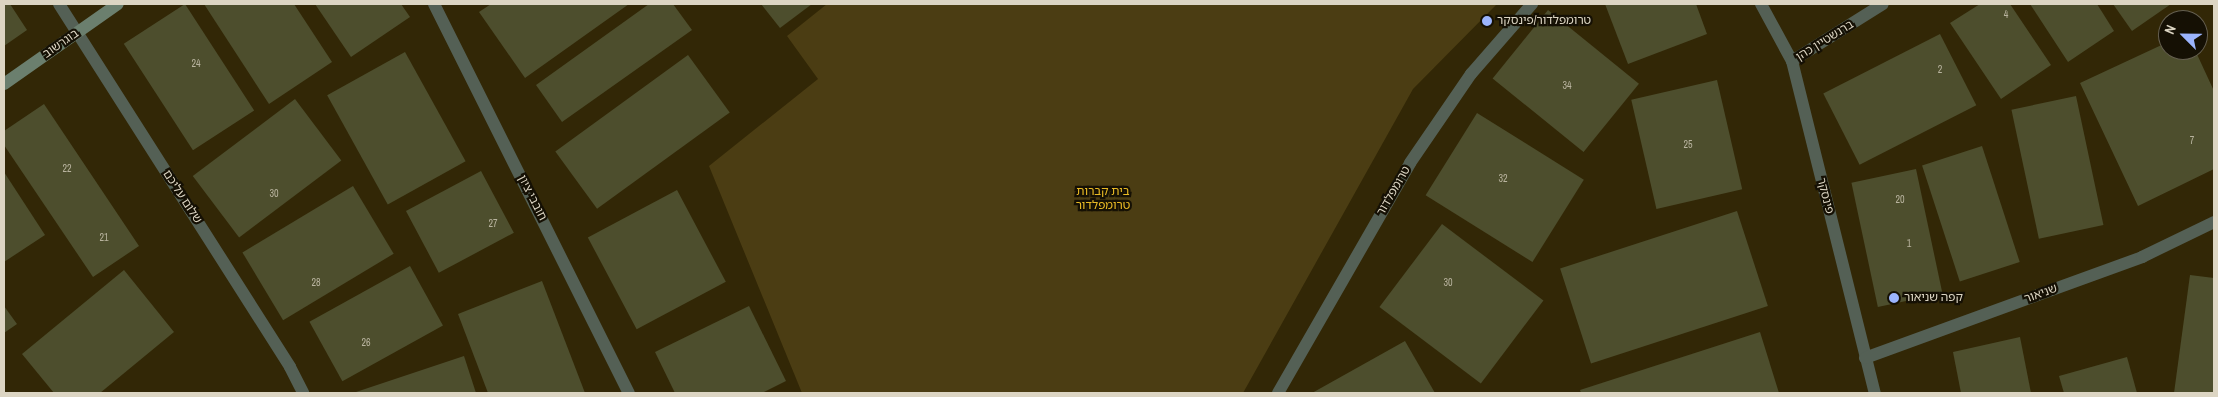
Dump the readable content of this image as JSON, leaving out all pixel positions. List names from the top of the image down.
{
  "streets": {
    "street": [
      "ברנשטיין כהן",
      "בוגרשוב",
      "טרומפלדור",
      "פינסקר",
      "שלום עליכם",
      "חובבי ציון",
      "שניאור"
    ]
  },
  "crossings": [
    ["ברנשטיין כהן", "פינסקר"],
    ["בוגרשוב", "שלום עליכם"],
    ["פינסקר", "שניאור"]
  ],
  "parks": ["בית קברות טרומפלדור"],
  "places": ["טרומפלדור/פינסקר", "קפה שניאור"],
  "house_numbers": [
    "4",
    "24",
    "2",
    "34",
    "7",
    "25",
    "22",
    "32",
    "30",
    "20",
    "27",
    "21",
    "1",
    "28",
    "30",
    "26"
  ],
  "north": "top left"
}
